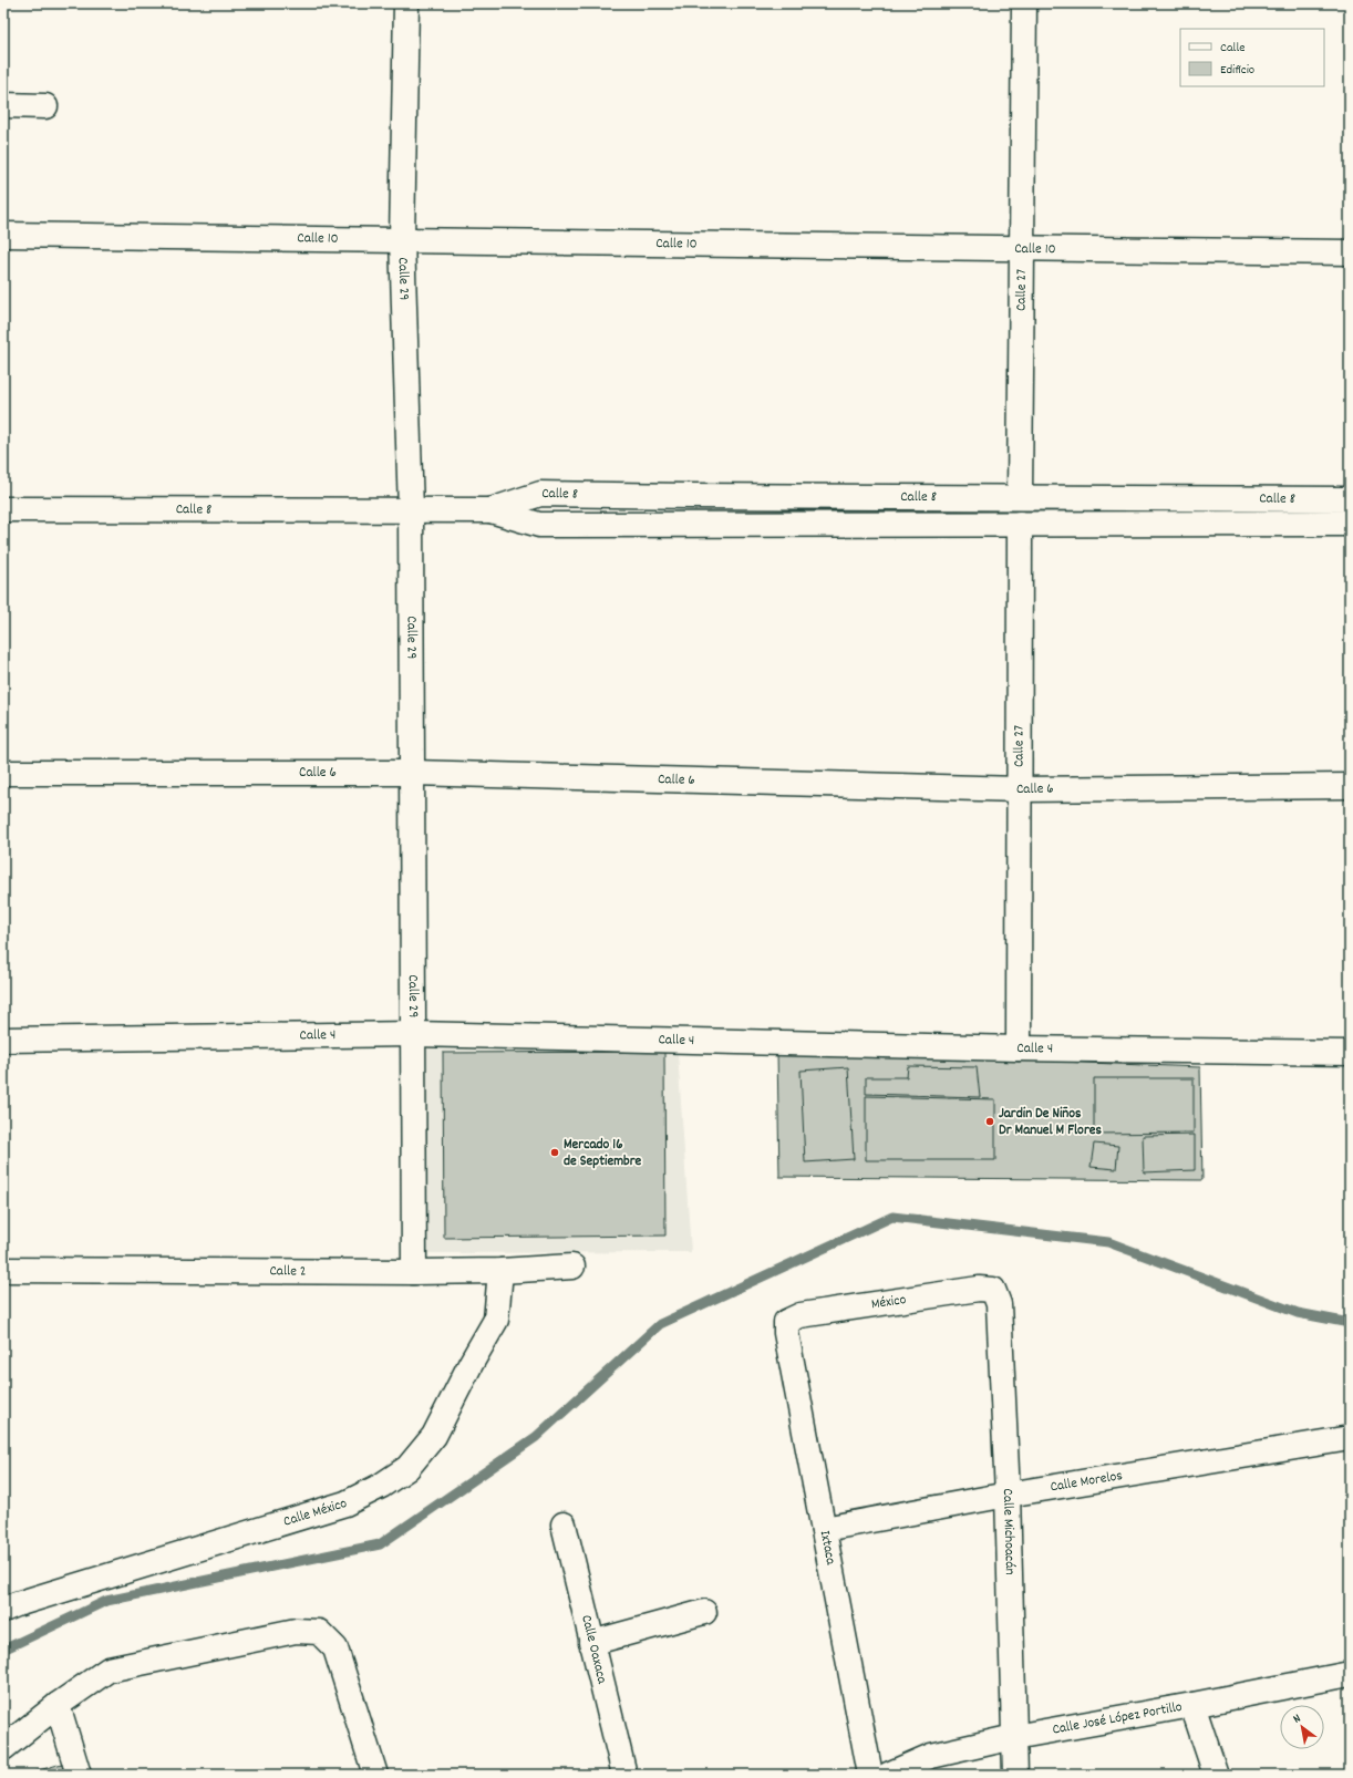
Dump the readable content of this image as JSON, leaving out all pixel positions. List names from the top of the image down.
{
  "streets": {
    "street": [
      "Calle 10",
      "Calle 29",
      "Calle 27",
      "Calle 8",
      "Calle 6",
      "Calle 4",
      "Calle 2",
      "México",
      "Calle Morelos",
      "Calle México",
      "Calle Michoacán",
      "Ixtaca",
      "Calle Oaxaca",
      "Calle José López Portillo"
    ]
  },
  "crossings": [
    ["Calle 10", "Calle 29"],
    ["Calle 10", "Calle 27"],
    ["Calle 29", "Calle 8"],
    ["Calle 29", "Calle 6"],
    ["Calle 29", "Calle 4"],
    ["Calle 29", "Calle 2"],
    ["Calle 27", "Calle 8"],
    ["Calle 27", "Calle 6"],
    ["Calle 27", "Calle 4"],
    ["Calle 2", "Calle México"],
    ["México", "Calle Michoacán"],
    ["México", "Ixtaca"],
    ["Calle Morelos", "Calle Michoacán"],
    ["Calle Morelos", "Ixtaca"],
    ["Calle Michoacán", "Calle José López Portillo"]
  ],
  "places": ["Jardin De Niños Dr Manuel M Flores", "Mercado 16 de Septiembre"],
  "legend": ["Calle", "Edificio"],
  "north": "top left"
}
